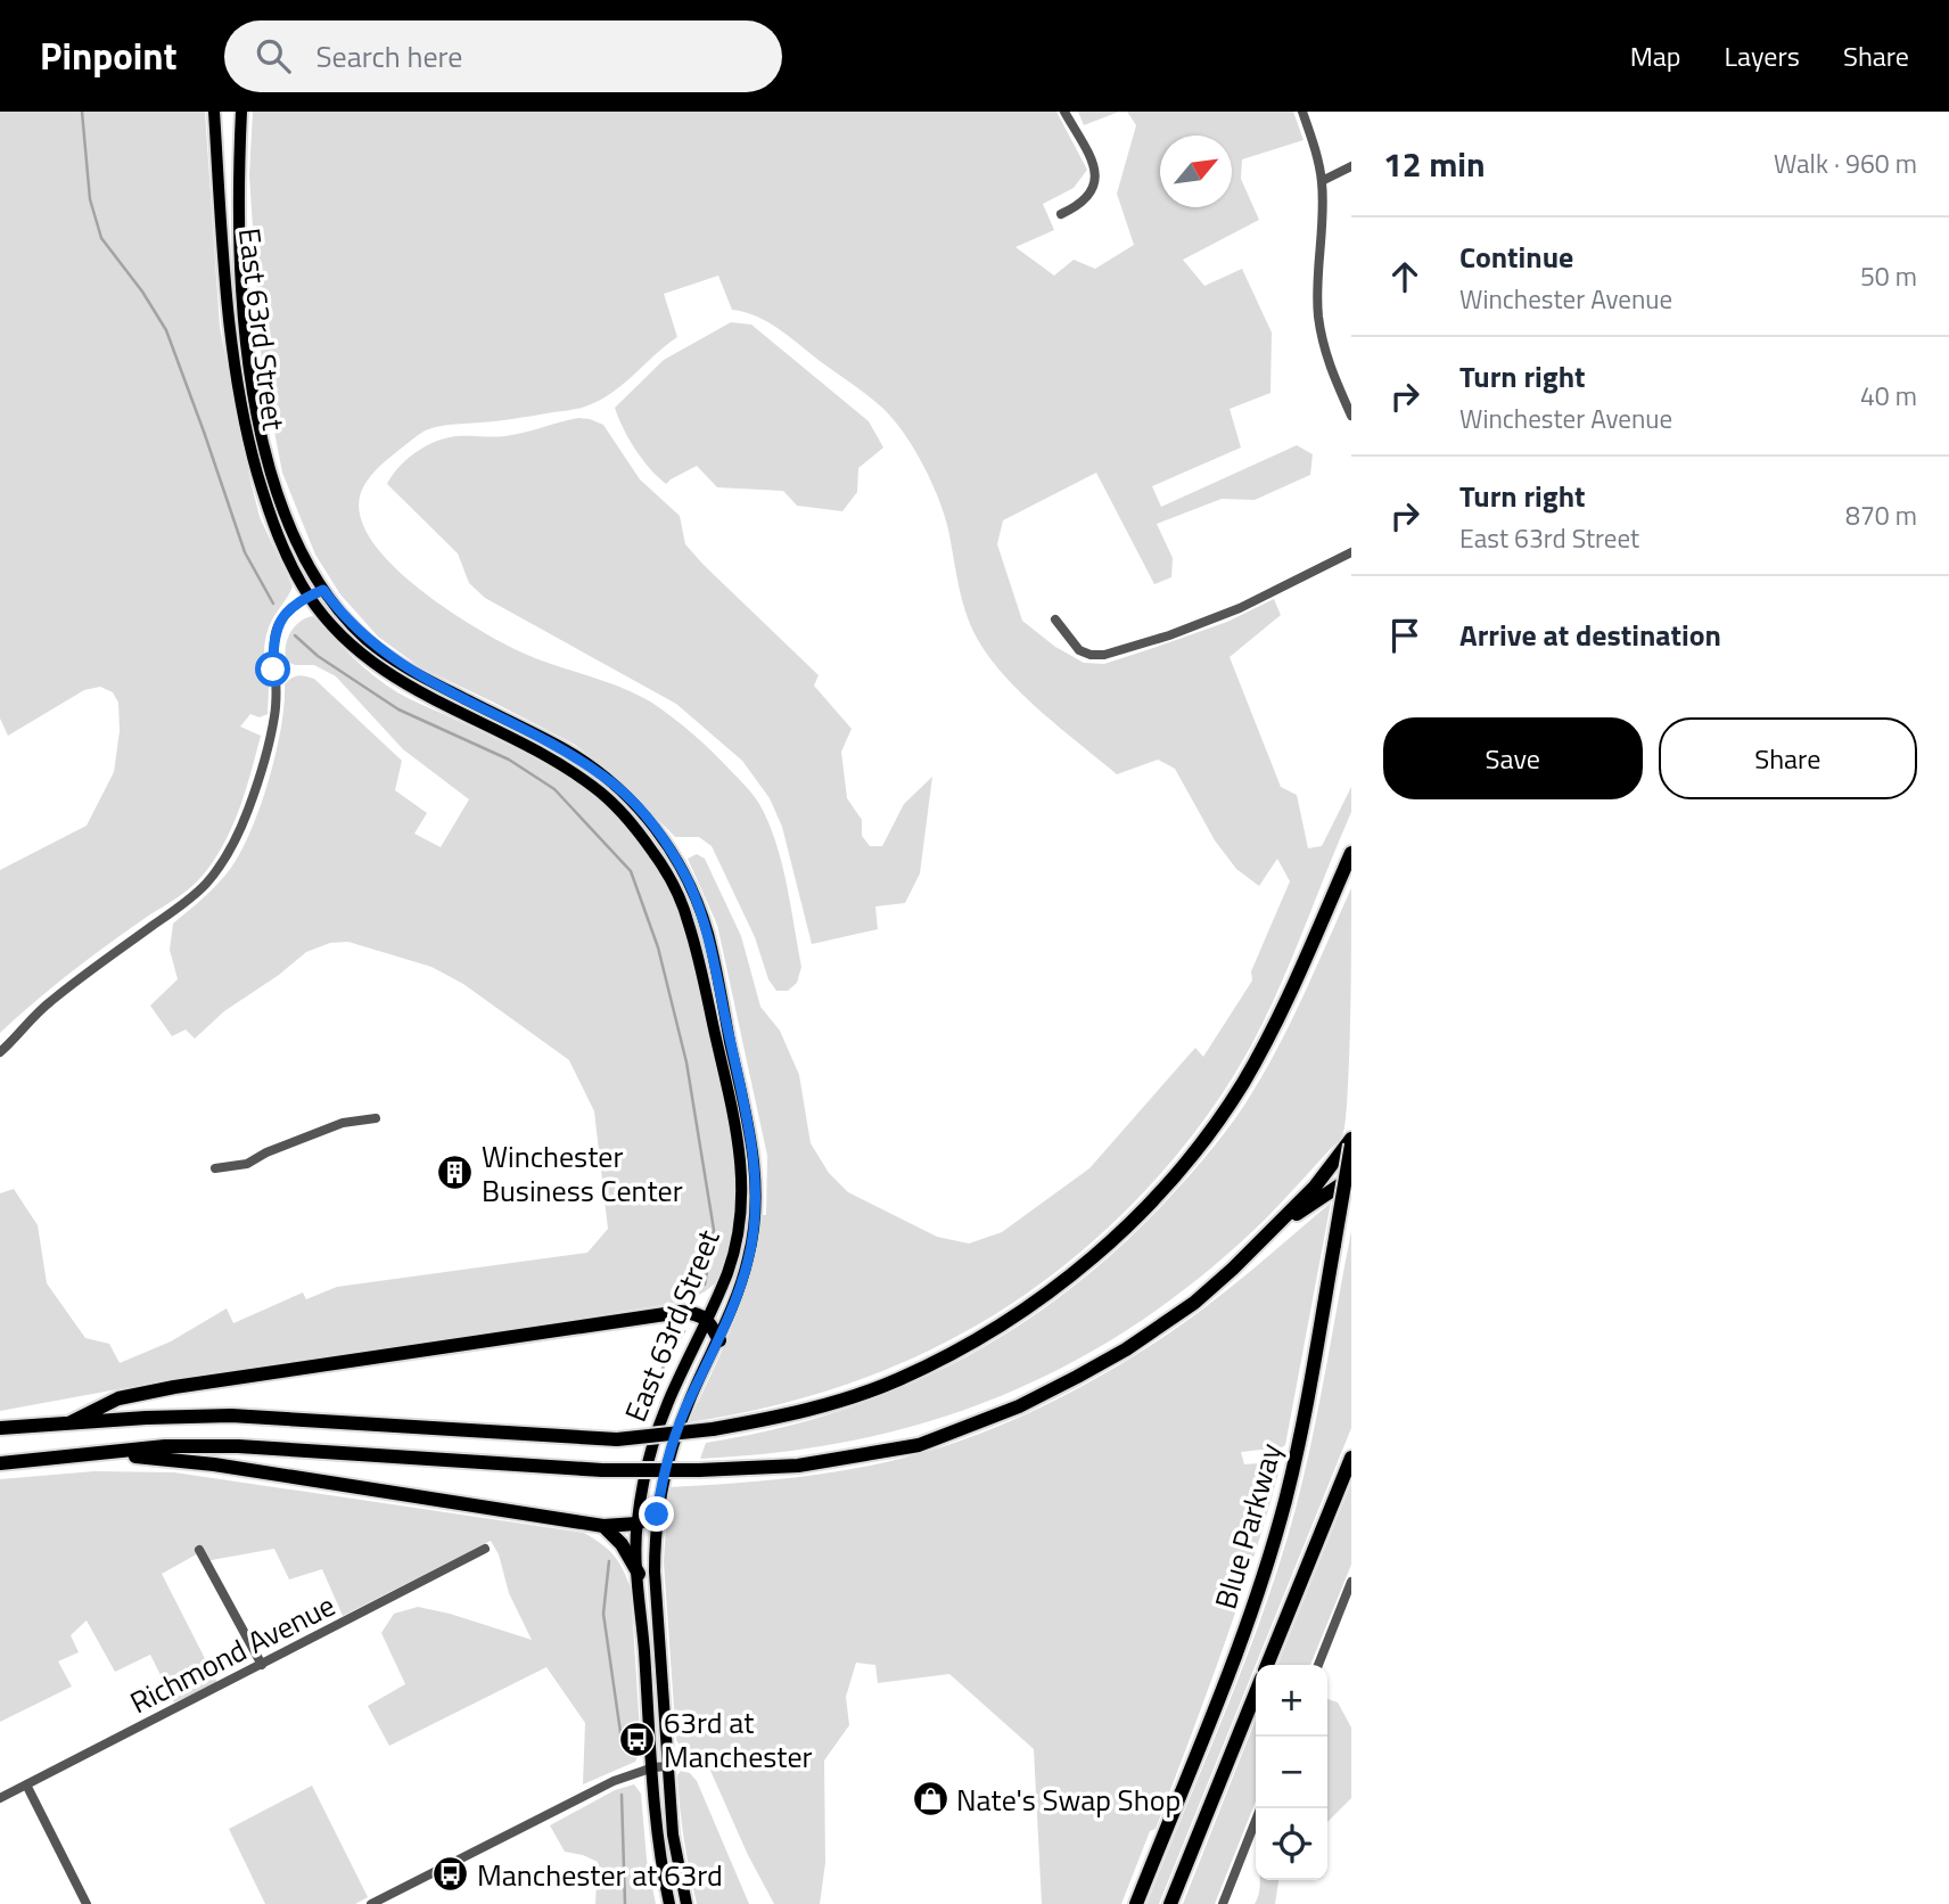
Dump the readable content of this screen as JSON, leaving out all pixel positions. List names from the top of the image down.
{
  "streets": {
    "highway": ["Blue Parkway"],
    "main road": ["East 63rd Street"],
    "street": ["Richmond Avenue"]
  },
  "places": {
    "building": ["Winchester Business Center"],
    "bus stop": ["63rd at Manchester", "Manchester at 63rd"],
    "shop": ["Nate's Swap Shop"]
  },
  "north": "top right",
  "page": {
    "header": "Pinpoint",
    "search": "Search here",
    "nav": ["Map", "Layers", "Share"],
    "heading": ["12 min", "Walk · 960 m"],
    "list": [
      ["Continue", "Winchester Avenue", "50 m"],
      ["Turn right", "Winchester Avenue", "40 m"],
      ["Turn right", "East 63rd Street", "870 m"],
      "Arrive at destination"
    ],
    "buttons": ["Save", "Share"],
    "map_buttons": ["+", "−"]
  }
}
